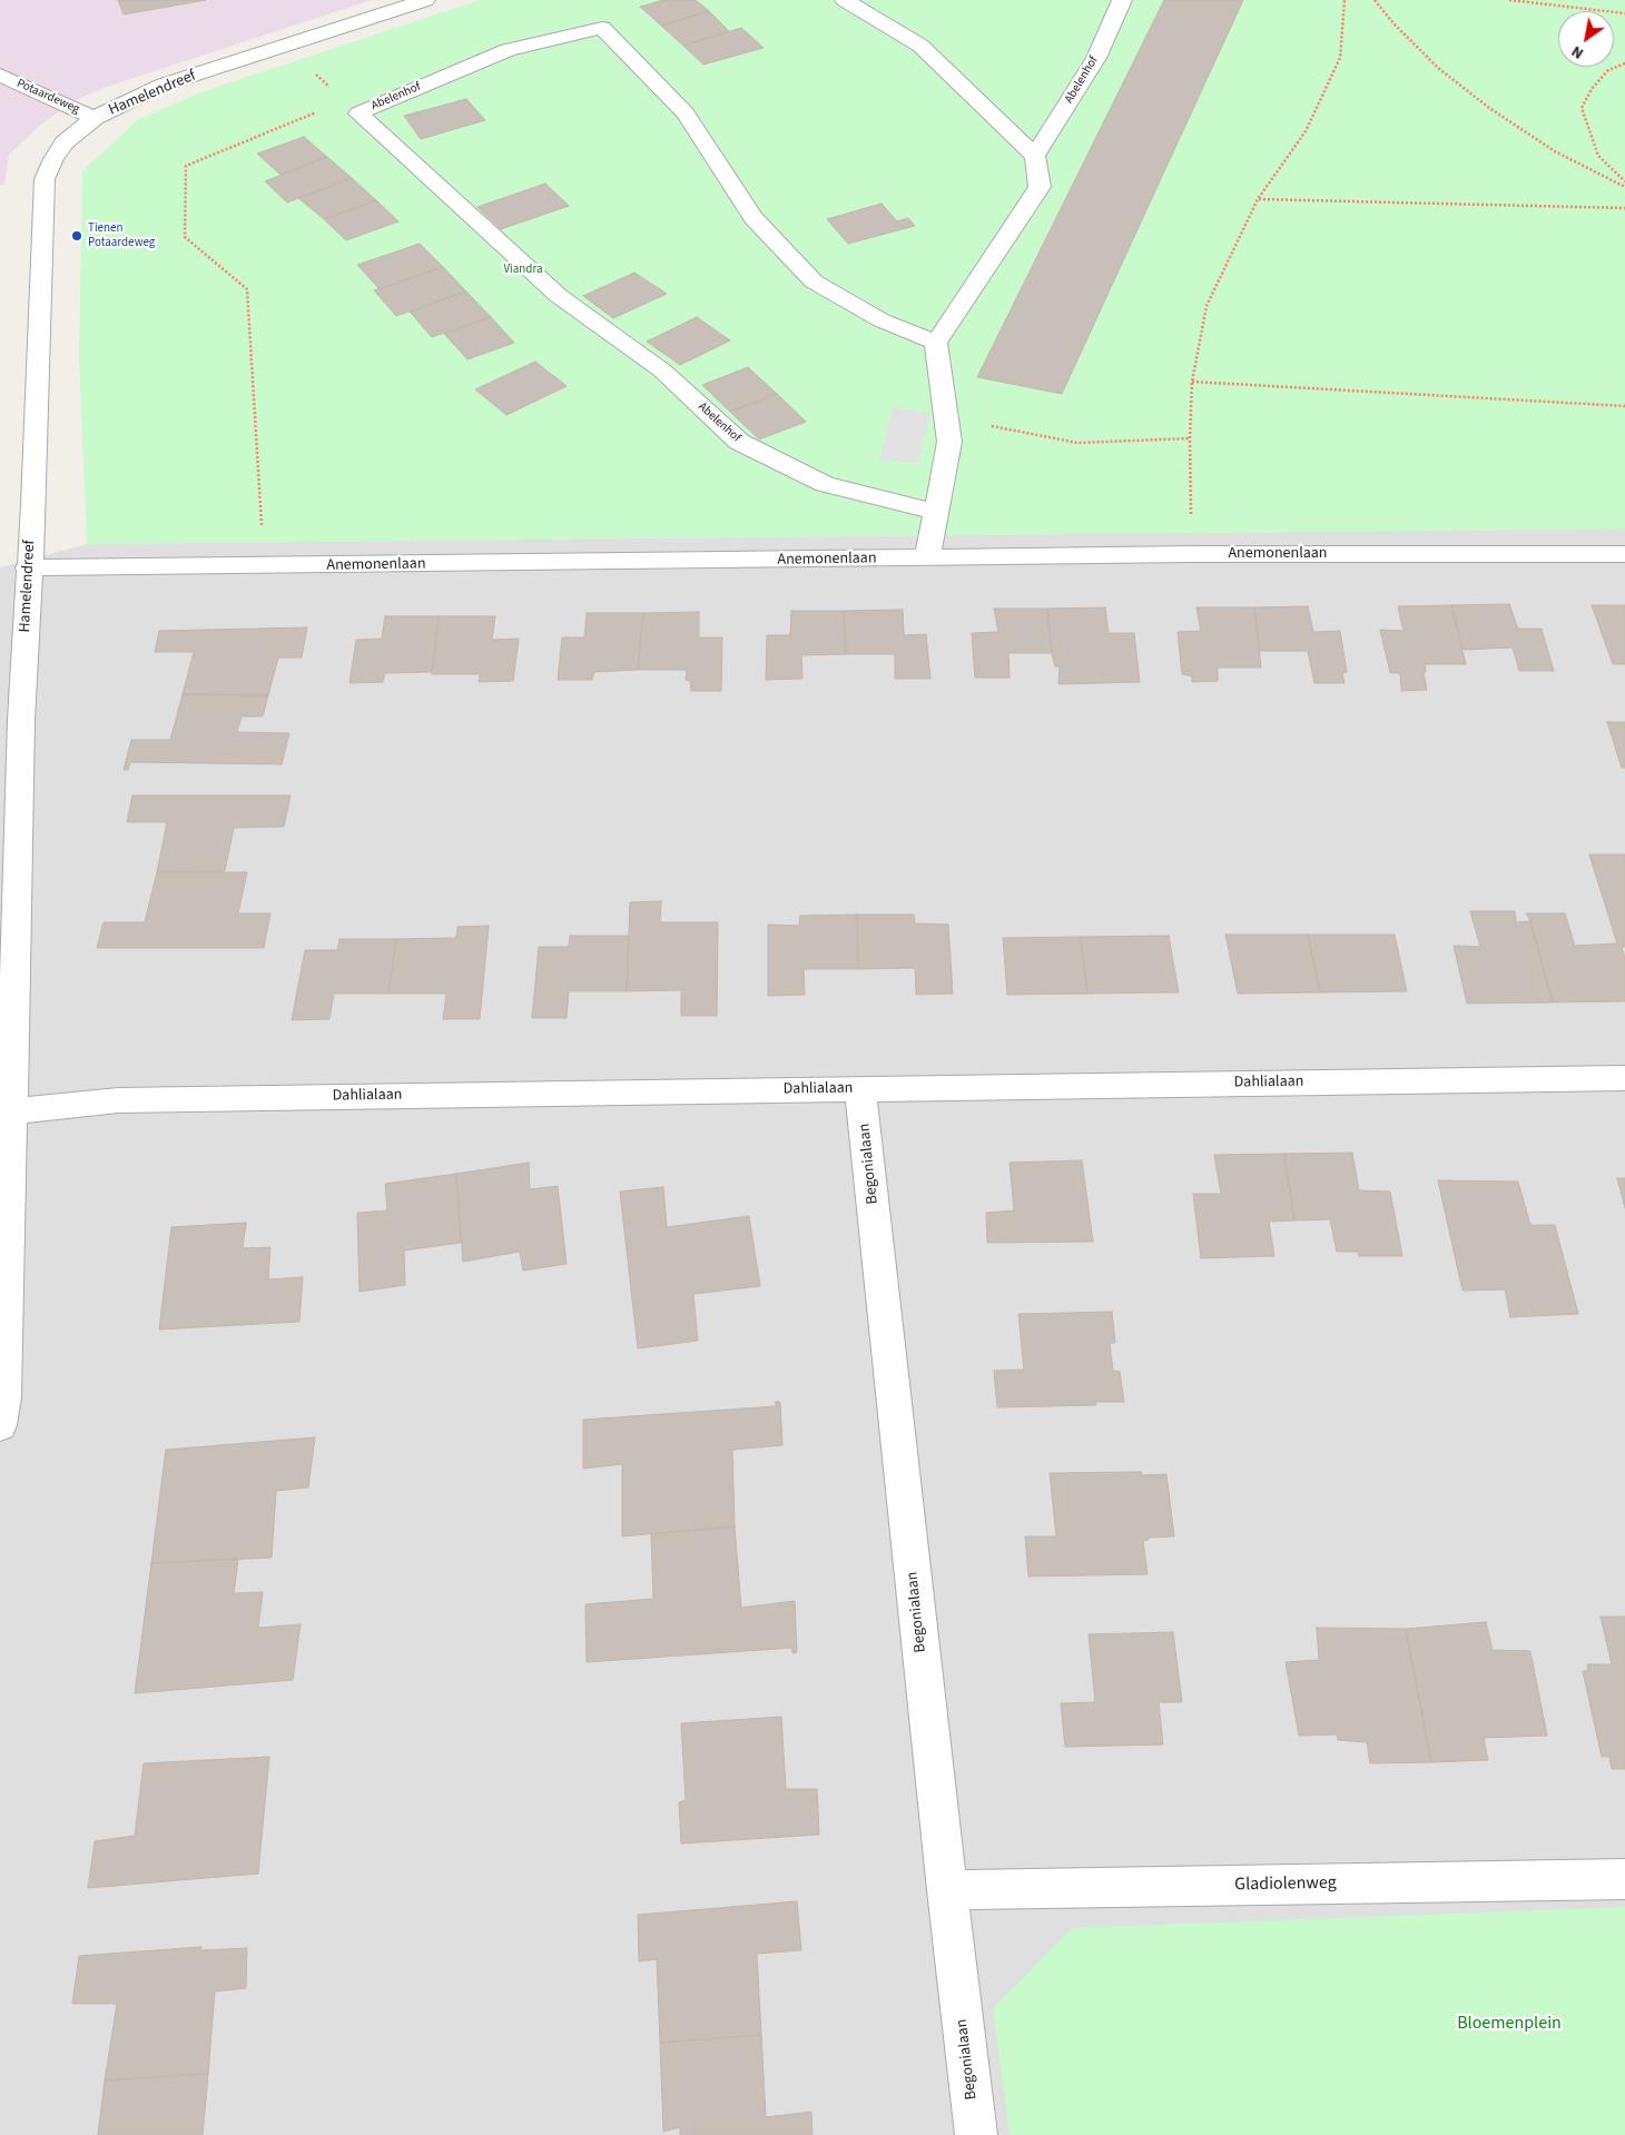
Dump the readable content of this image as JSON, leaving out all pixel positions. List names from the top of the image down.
{
  "streets": {
    "street": [
      "Abelenhof",
      "Hamelendreef",
      "Potaardeweg",
      "Anemonenlaan",
      "Dahlialaan",
      "Begonialaan",
      "Gladiolenweg"
    ]
  },
  "crossings": [
    ["Hamelendreef", "Potaardeweg"],
    ["Hamelendreef", "Anemonenlaan"],
    ["Hamelendreef", "Dahlialaan"],
    ["Dahlialaan", "Begonialaan"],
    ["Begonialaan", "Gladiolenweg"]
  ],
  "parks": ["Viandra", "Bloemenplein"],
  "places": ["Tienen Potaardeweg"],
  "north": "bottom left"
}
